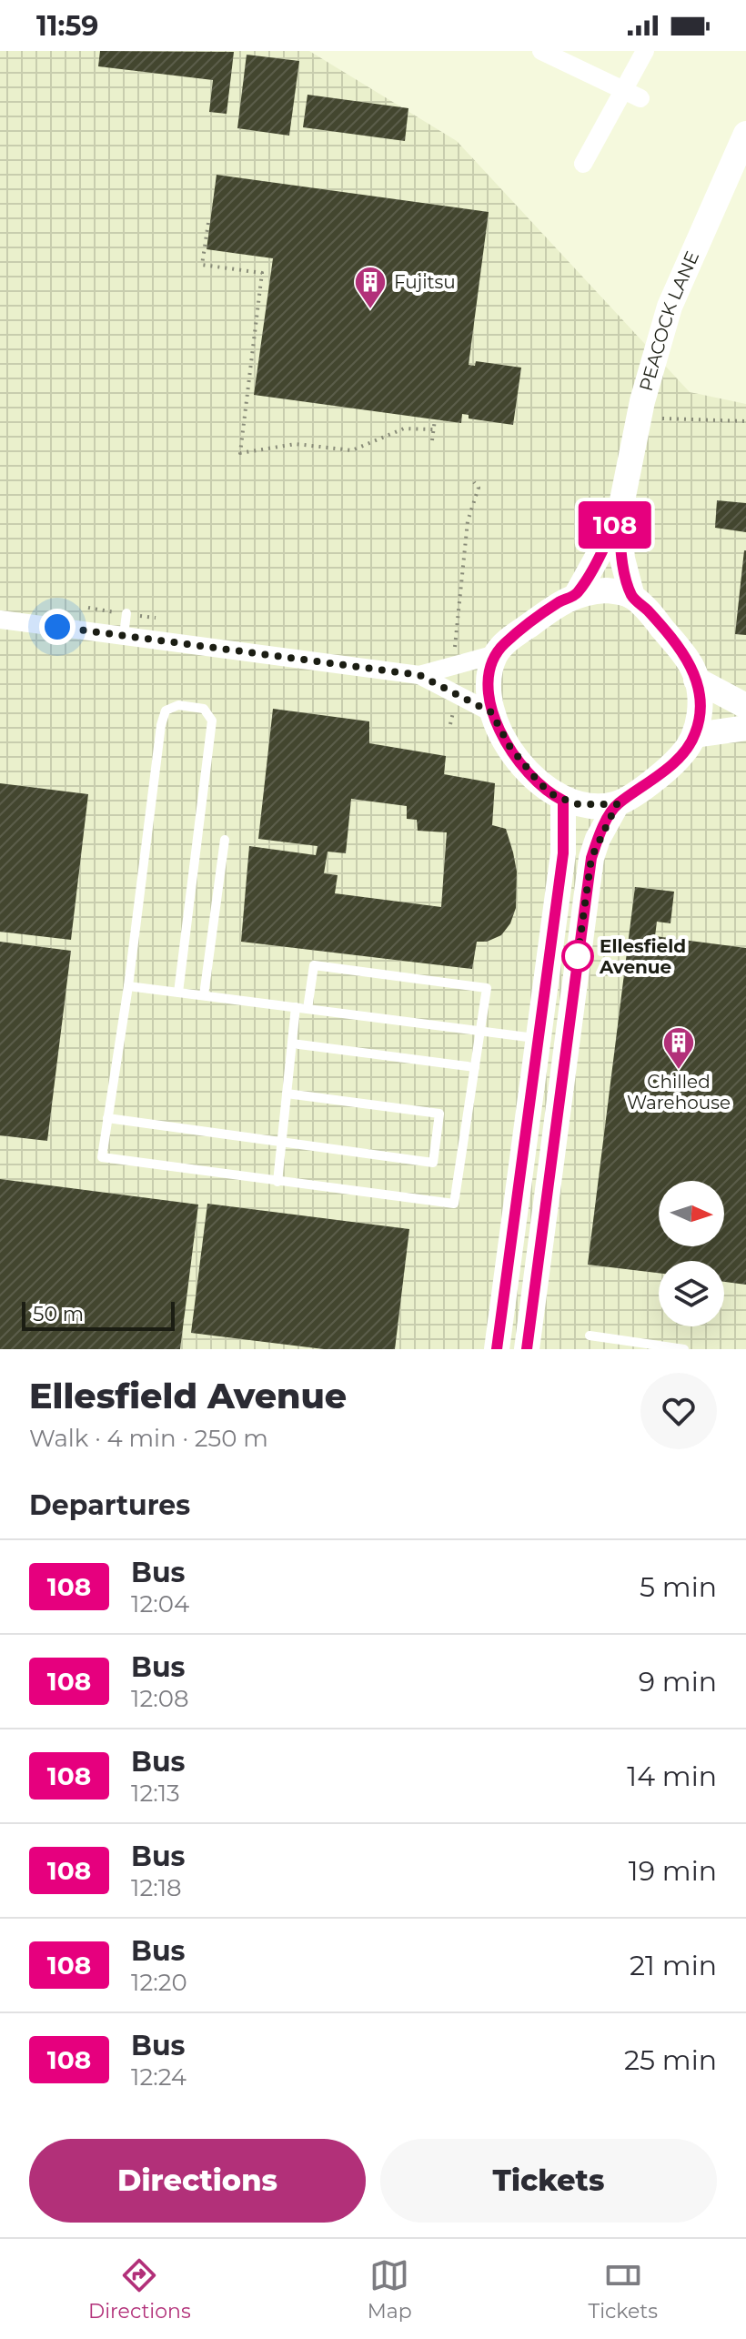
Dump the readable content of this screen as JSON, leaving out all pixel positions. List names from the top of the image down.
{
  "streets": {
    "street": ["PEACOCK LANE"]
  },
  "places": {
    "building": ["Fujitsu", "Chilled Warehouse"],
    "other": ["Ellesfield Avenue"]
  },
  "lines": ["bus line 108"],
  "scale_bar": "50 m",
  "north": "right",
  "page": {
    "status": "11:59",
    "on_map": "108",
    "scale": "50 m",
    "heading": [
      ["Ellesfield Avenue", "Walk · 4 min · 250 m"],
      "Departures"
    ],
    "list": [
      {
        "mark": "108",
        "name": "Bus",
        "note": "12:04",
        "value": "5 min"
      },
      {
        "mark": "108",
        "name": "Bus",
        "note": "12:08",
        "value": "9 min"
      },
      {
        "mark": "108",
        "name": "Bus",
        "note": "12:13",
        "value": "14 min"
      },
      {
        "mark": "108",
        "name": "Bus",
        "note": "12:18",
        "value": "19 min"
      },
      {
        "mark": "108",
        "name": "Bus",
        "note": "12:20",
        "value": "21 min"
      },
      {
        "mark": "108",
        "name": "Bus",
        "note": "12:24",
        "value": "25 min"
      }
    ],
    "buttons": ["Directions", "Tickets"],
    "tabs": ["Directions", "Map", "Tickets"]
  }
}
